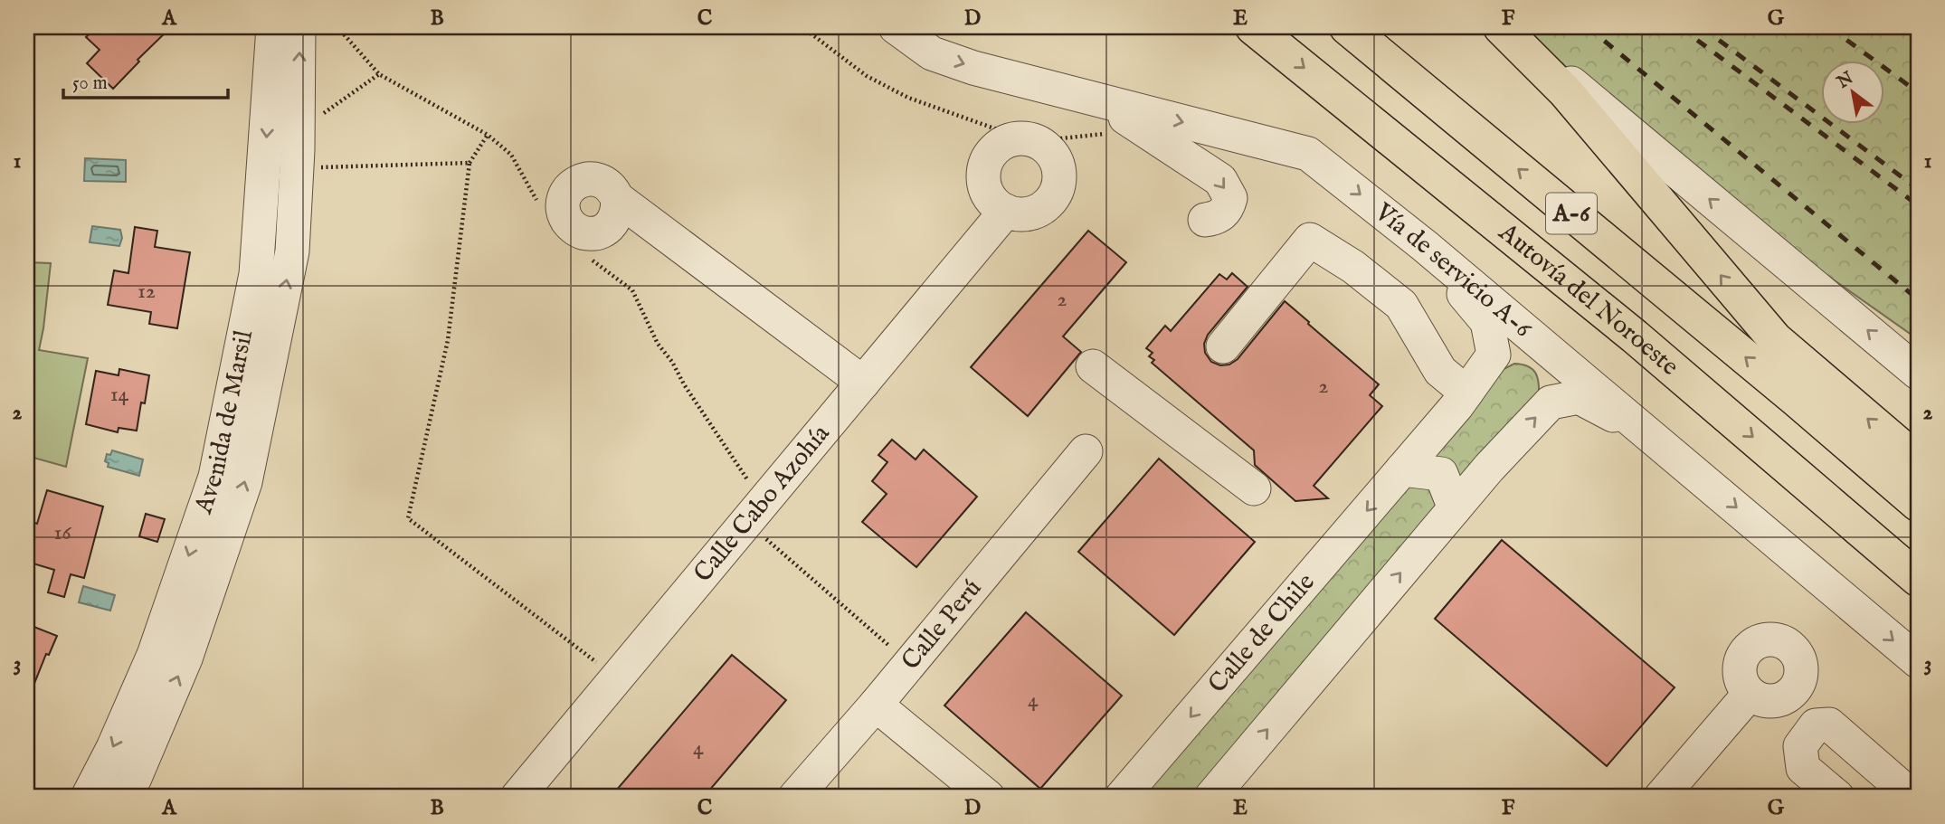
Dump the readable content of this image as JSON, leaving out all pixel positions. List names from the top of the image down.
{
  "streets": {
    "highway": ["A-6", "Autovía del Noroeste"],
    "street": [
      "Vía de servicio A-6",
      "Avenida de Marsil",
      "Calle Cabo Azohía",
      "Calle Perú",
      "Calle de Chile"
    ]
  },
  "crossings": [
    ["Vía de servicio A-6", "Calle de Chile"]
  ],
  "house_numbers": [
    "12",
    "2",
    "2",
    "14",
    "16",
    "4",
    "4"
  ],
  "scale_bar": "50 m",
  "north": "top left",
  "grid": {
    "columns": [
      "A",
      "B",
      "C",
      "D",
      "E",
      "F",
      "G"
    ],
    "rows": ["1", "2", "3"]
  }
}
